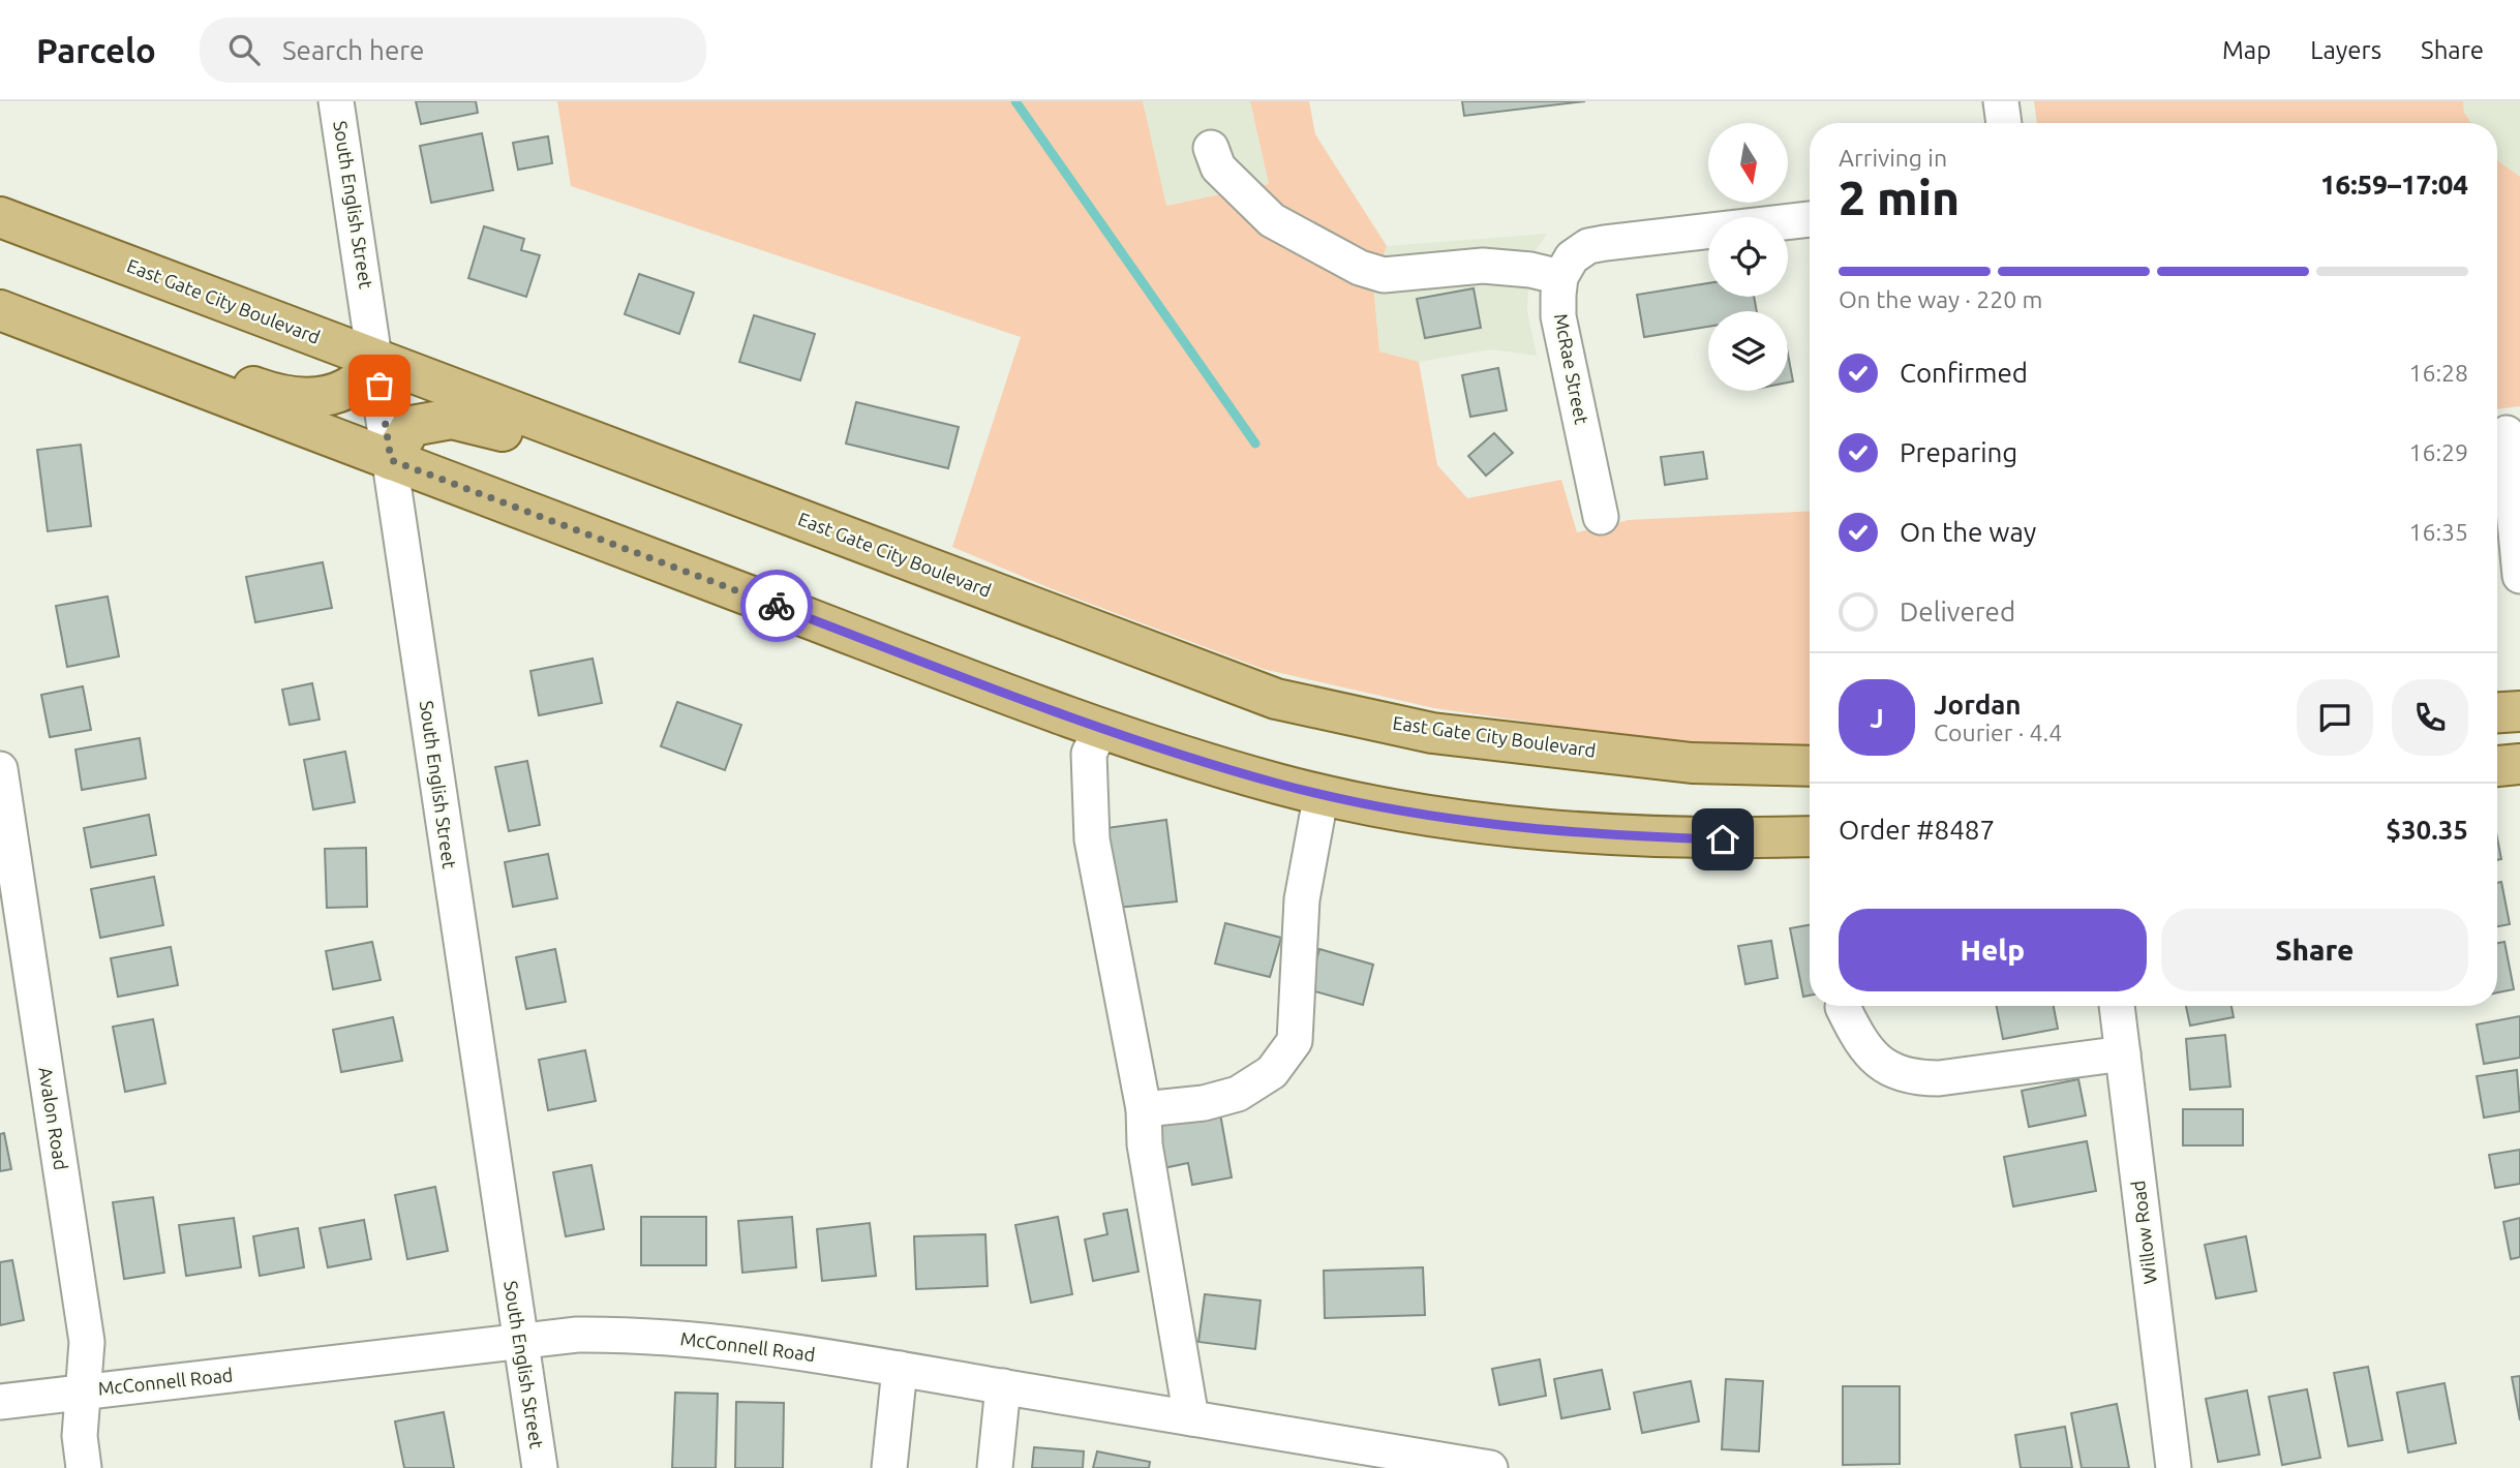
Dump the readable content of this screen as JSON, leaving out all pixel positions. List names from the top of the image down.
{
  "streets": {
    "main road": ["East Gate City Boulevard"],
    "street": [
      "South English Street",
      "McRae Street",
      "Avalon Road",
      "Willow Road",
      "McConnell Road"
    ]
  },
  "crossings": [
    ["South English Street", "East Gate City Boulevard"],
    ["South English Street", "McConnell Road"],
    ["Avalon Road", "McConnell Road"]
  ],
  "north": "bottom",
  "page": {
    "header": "Parcelo",
    "search": "Search here",
    "nav": ["Map", "Layers", "Share"],
    "heading": ["2 min", "Arriving in", "16:59–17:04"],
    "panel": [
      "Jordan",
      "Courier · 4.4",
      "Order #8487",
      "$30.35"
    ],
    "bar": "On the way · 220 m",
    "list": [
      ["Confirmed", "16:28"],
      ["Preparing", "16:29"],
      ["On the way", "16:35"],
      "Delivered"
    ],
    "round": "J",
    "buttons": ["Help", "Share"]
  }
}
